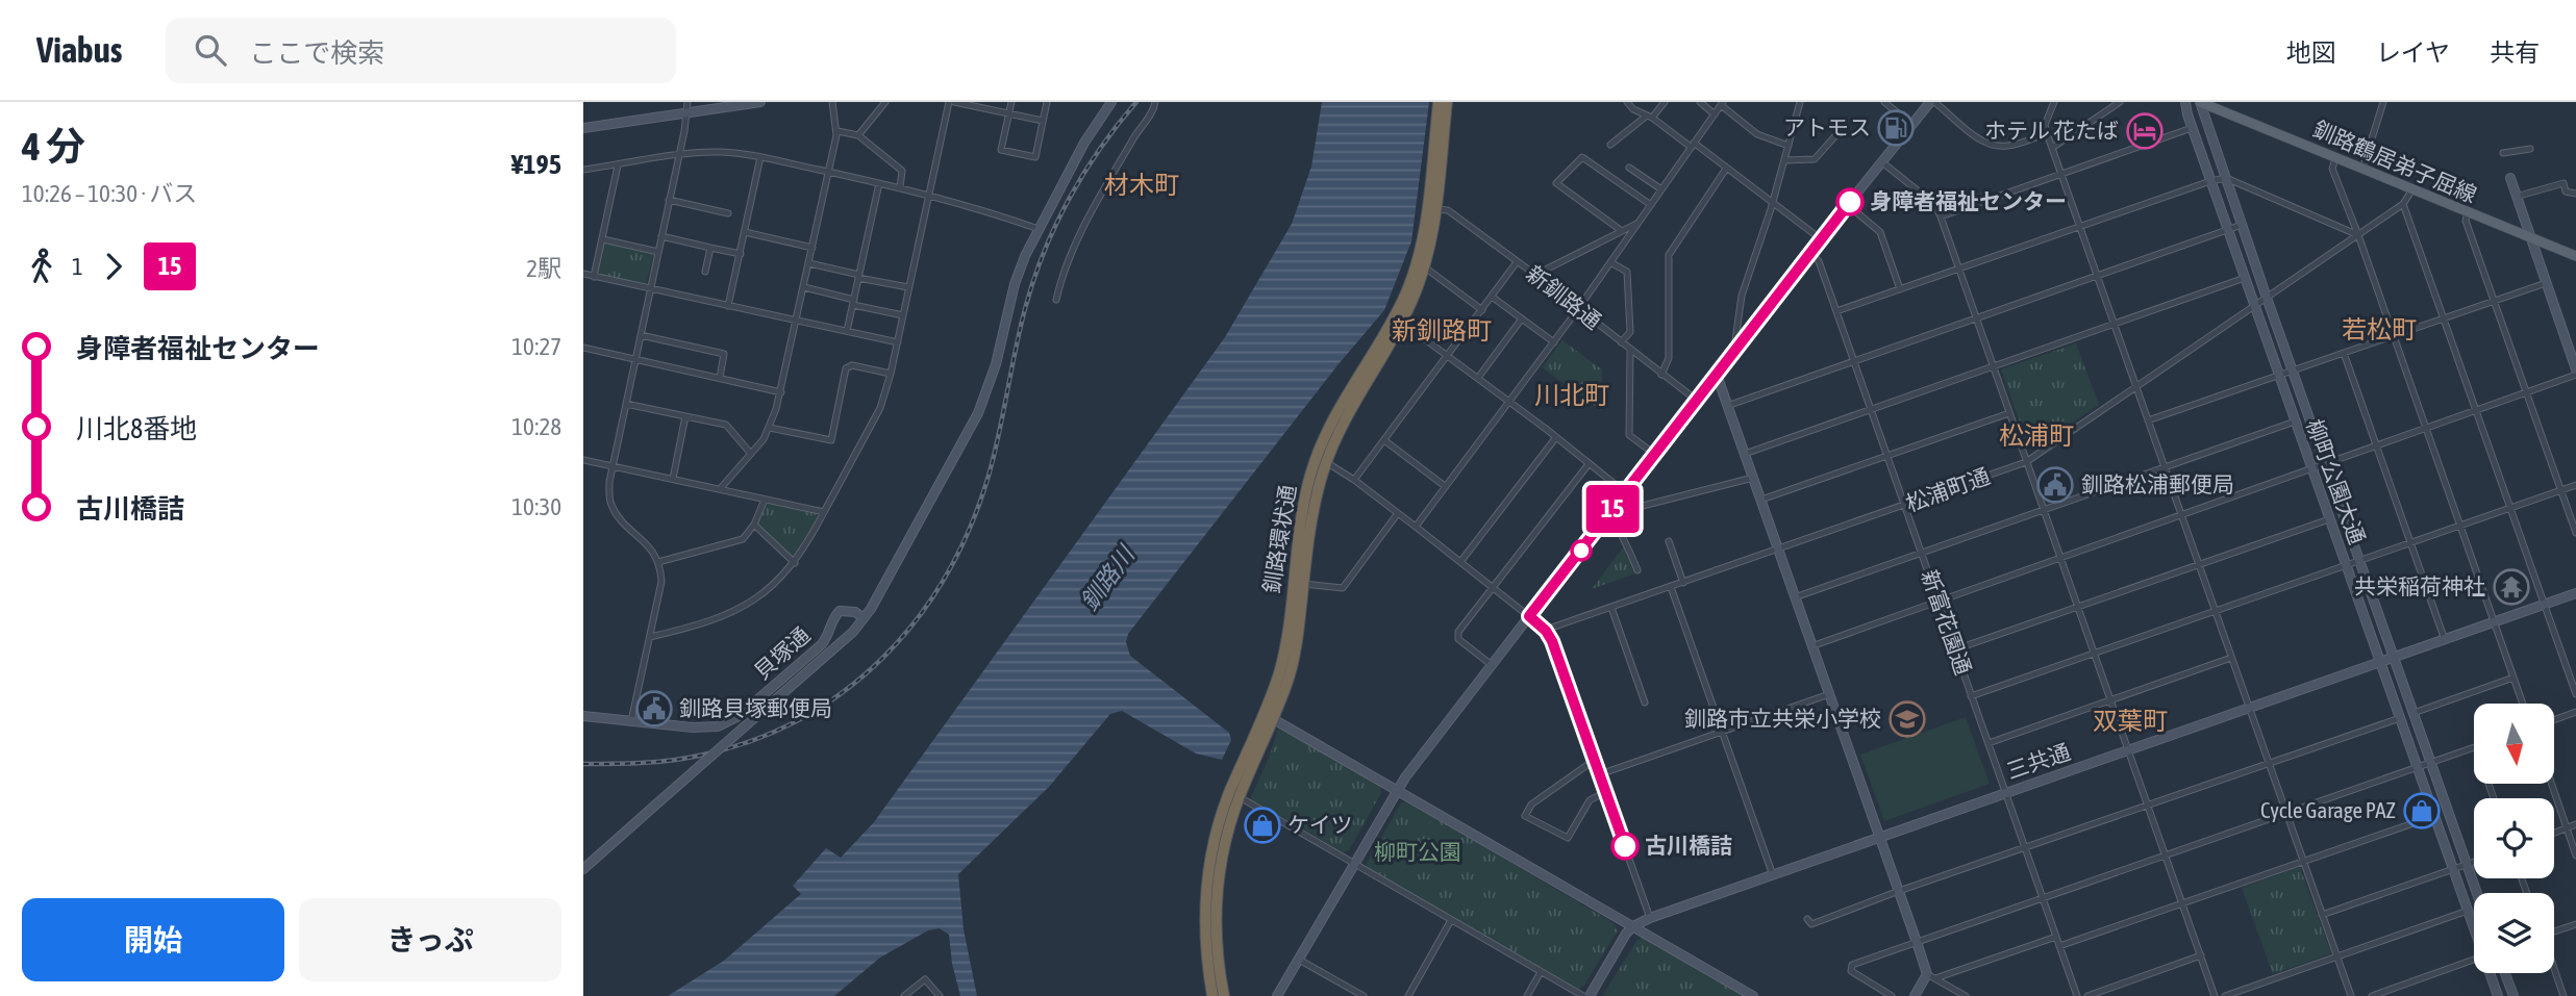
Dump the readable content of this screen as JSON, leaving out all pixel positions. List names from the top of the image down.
{
  "streets": {
    "highway": ["釧路環状通"],
    "main road": ["釧路鶴居弟子屈線"],
    "street": [
      "新釧路通",
      "柳町公園大通",
      "松浦町通",
      "新富花園通",
      "貝塚通",
      "三共通"
    ]
  },
  "crossings": [
    ["釧路鶴居弟子屈線", "柳町公園大通"],
    ["釧路鶴居弟子屈線", "松浦町通"],
    ["新釧路通", "釧路環状通"],
    ["柳町公園大通", "松浦町通"],
    ["柳町公園大通", "三共通"],
    ["松浦町通", "新富花園通"],
    ["新富花園通", "三共通"]
  ],
  "districts": [
    "材木町",
    "若松町",
    "新釧路町",
    "川北町",
    "松浦町",
    "双葉町"
  ],
  "water": ["釧路川"],
  "parks": ["柳町公園"],
  "places": {
    "fuel station": ["アトモス"],
    "hotel": ["ホテル 花たば"],
    "other": ["身障者福祉センター", "古川橋詰"],
    "public building": ["釧路松浦郵便局", "釧路貝塚郵便局"],
    "temple": ["共栄稲荷神社"],
    "school or university": ["釧路市立共栄小学校"],
    "shop": ["Cycle Garage PAZ", "ケイツ"]
  },
  "lines": ["bus line 15"],
  "north": "bottom",
  "page": {
    "header": "Viabus",
    "search": "ここで検索",
    "nav": ["地図", "レイヤ", "共有"],
    "heading": ["4 分", "10:26 – 10:30 · バス", "¥195"],
    "on_map": "15",
    "legs": ["1", "15", "2駅"],
    "list": [
      {
        "name": "身障者福祉センター",
        "value": "10:27"
      },
      {
        "name": "川北8番地",
        "value": "10:28"
      },
      {
        "name": "古川橋詰",
        "value": "10:30"
      }
    ],
    "buttons": ["開始", "きっぷ"]
  }
}
